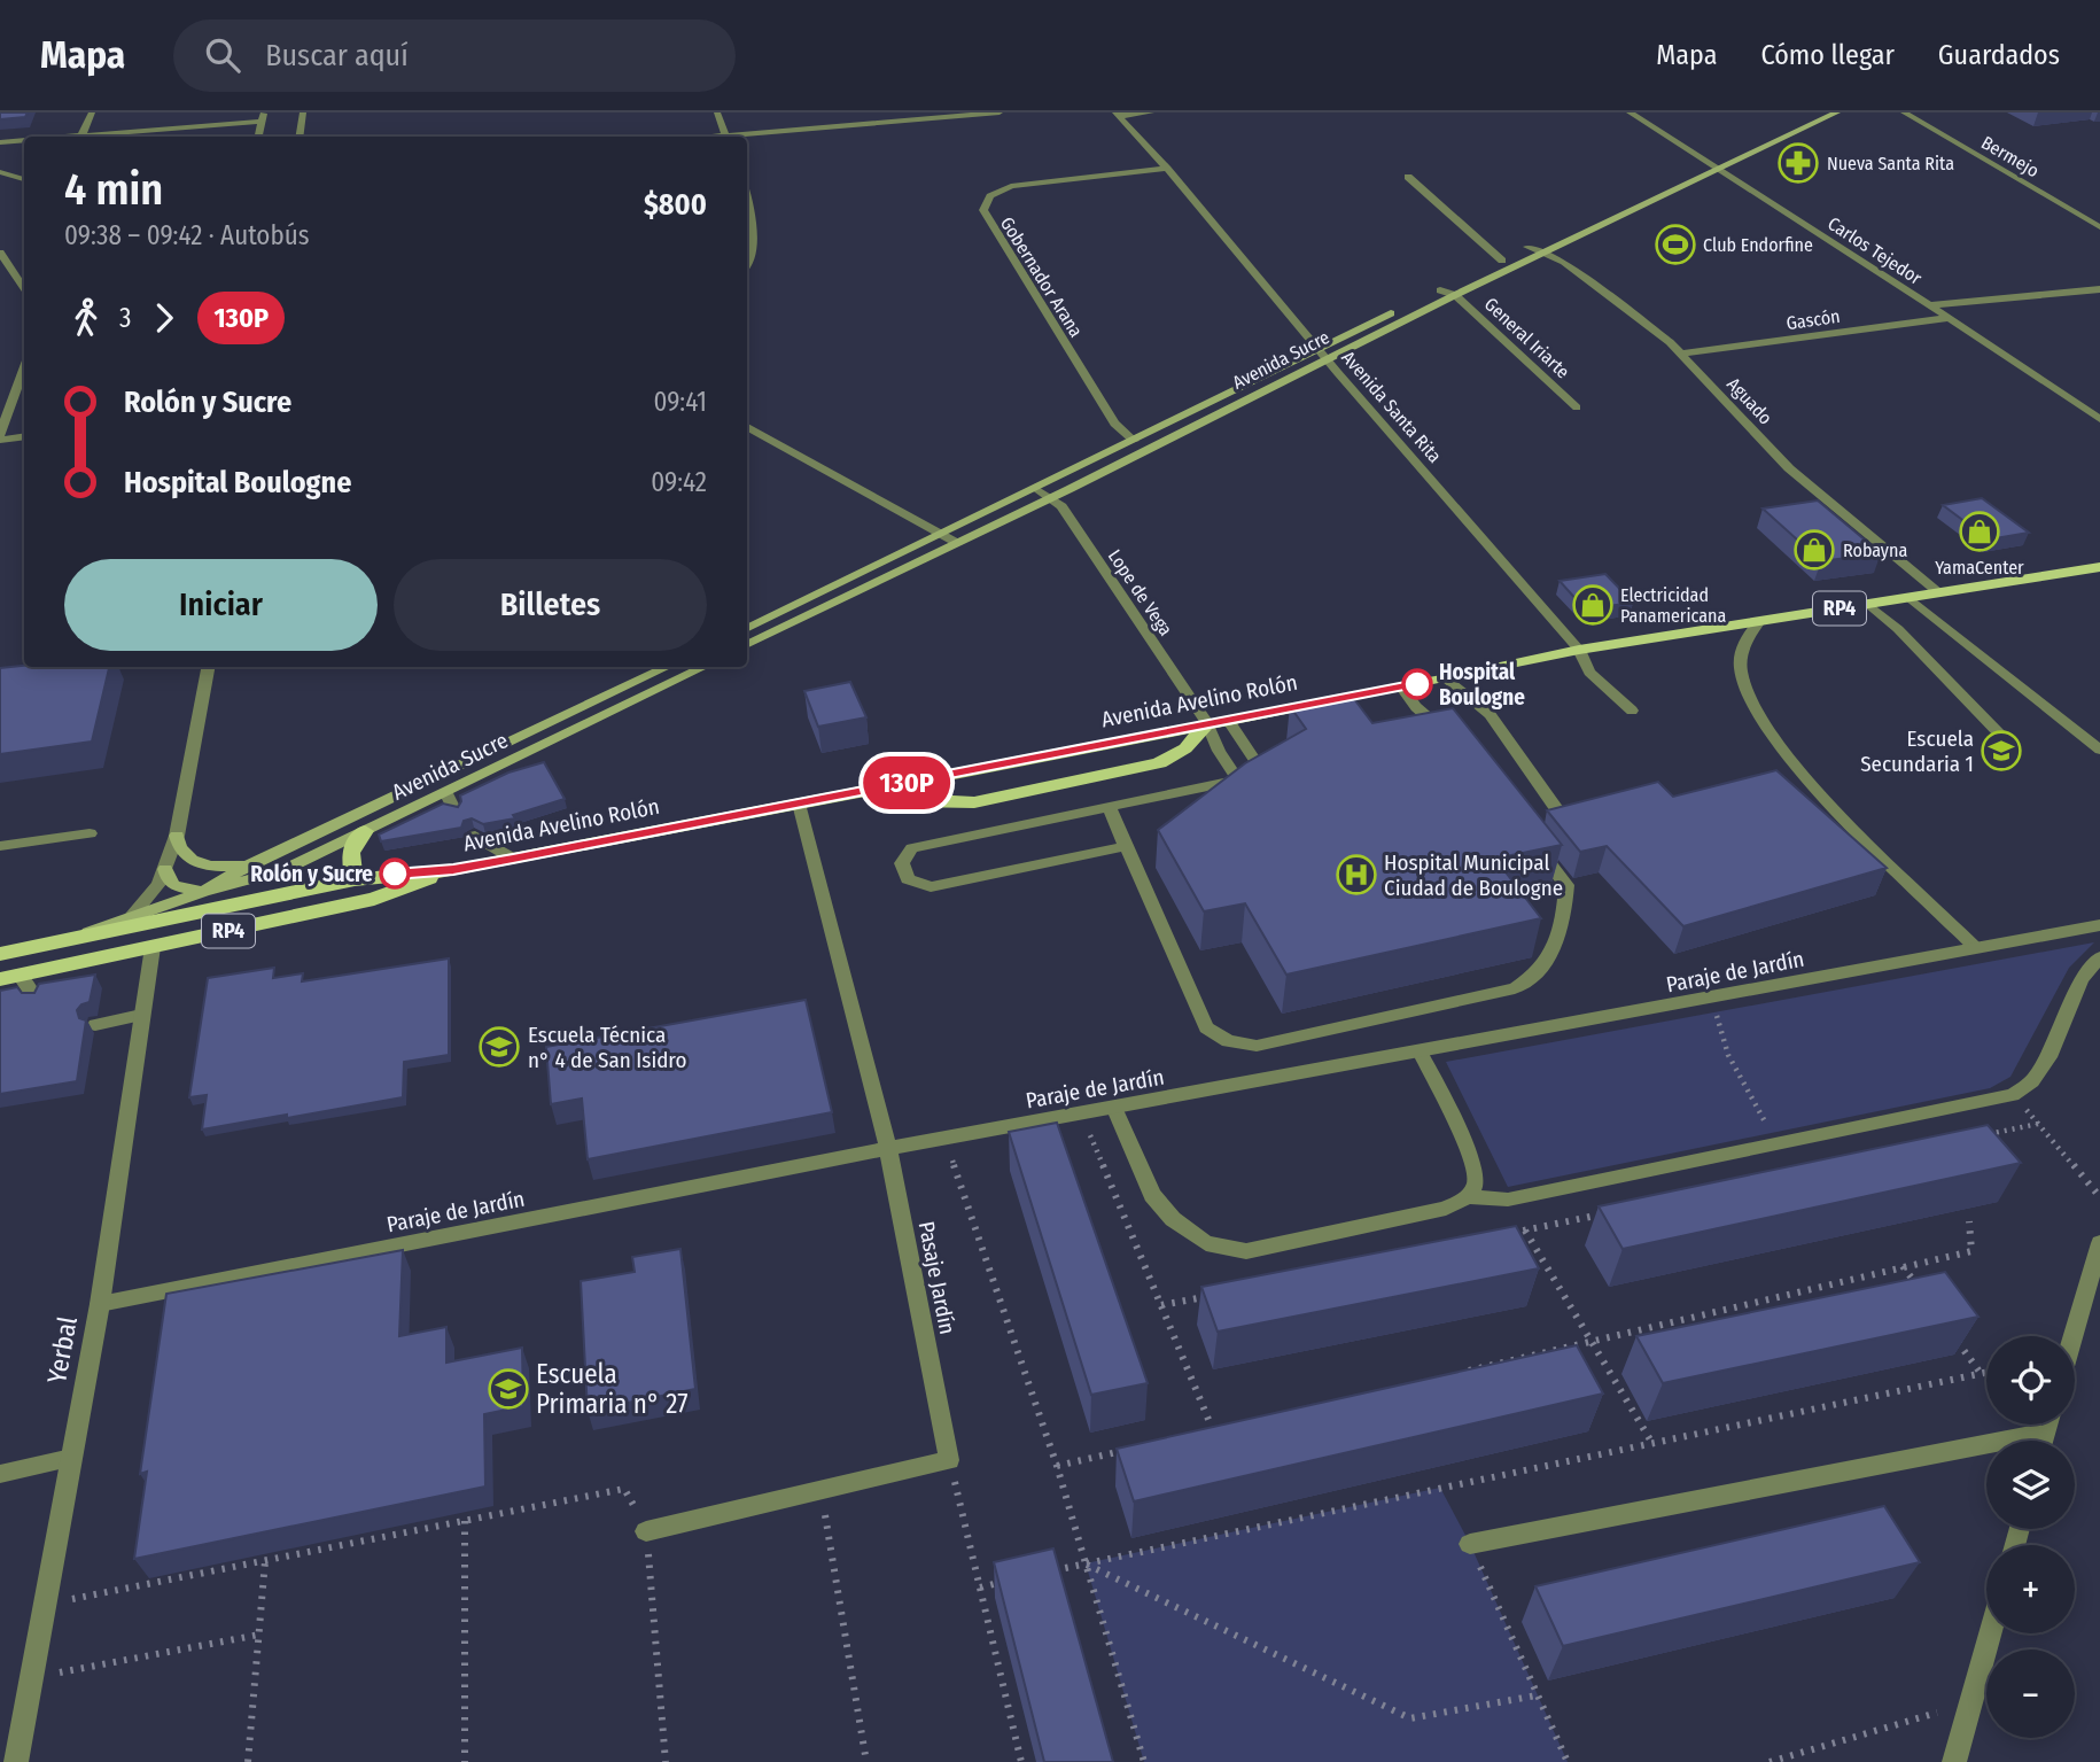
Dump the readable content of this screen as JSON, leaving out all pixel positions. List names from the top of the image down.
{
  "streets": {
    "main road": ["Avenida Sucre", "RP4", "Avenida Avelino Rolón"],
    "street": [
      "Bermejo",
      "Carlos Tejedor",
      "Gobernador Arana",
      "Gascón",
      "General Iriarte",
      "Aguado",
      "Avenida Santa Rita",
      "Lope de Vega",
      "Paraje de Jardín",
      "Pasaje Jardín",
      "Yerbal"
    ]
  },
  "crossings": [
    ["Carlos Tejedor", "Gascón"],
    ["Carlos Tejedor", "Avenida Sucre"],
    ["Gobernador Arana", "Avenida Sucre"],
    ["Gobernador Arana", "Avenida Santa Rita"],
    ["Gascón", "Aguado"],
    ["General Iriarte", "Avenida Sucre"],
    ["Avenida Sucre", "Aguado"],
    ["Avenida Sucre", "Avenida Santa Rita"],
    ["Avenida Sucre", "Lope de Vega"],
    ["Avenida Sucre", "Avenida Avelino Rolón"],
    ["Aguado", "Avenida Avelino Rolón"],
    ["Avenida Santa Rita", "Avenida Avelino Rolón"],
    ["Lope de Vega", "Avenida Avelino Rolón"],
    ["Avenida Avelino Rolón", "Pasaje Jardín"],
    ["Avenida Avelino Rolón", "Yerbal"],
    ["Paraje de Jardín", "Pasaje Jardín"],
    ["Paraje de Jardín", "Yerbal"]
  ],
  "places": {
    "pharmacy": ["Nueva Santa Rita"],
    "sports": ["Club Endorfine"],
    "shop": ["YamaCenter", "Robayna", "Electricidad Panamericana"],
    "other": ["Hospital Boulogne", "Rolón y Sucre"],
    "school or university": ["Escuela Secundaria 1", "Escuela Técnica n° 4 de San Isidro", "Escuela Primaria n° 27"],
    "hospital": ["Hospital Municipal Ciudad de Boulogne"]
  },
  "lines": ["bus line 130P"],
  "page": {
    "header": "Mapa",
    "search": "Buscar aquí",
    "nav": ["Mapa", "Cómo llegar", "Guardados"],
    "on_map": "130P",
    "heading": ["4 min", "09:38 – 09:42 · Autobús", "$800"],
    "legs": ["3", "130P"],
    "list": [
      {
        "name": "Rolón y Sucre",
        "value": "09:41"
      },
      {
        "name": "Hospital Boulogne",
        "value": "09:42"
      }
    ],
    "buttons": ["Iniciar", "Billetes"],
    "map_buttons": ["+", "−"]
  }
}
